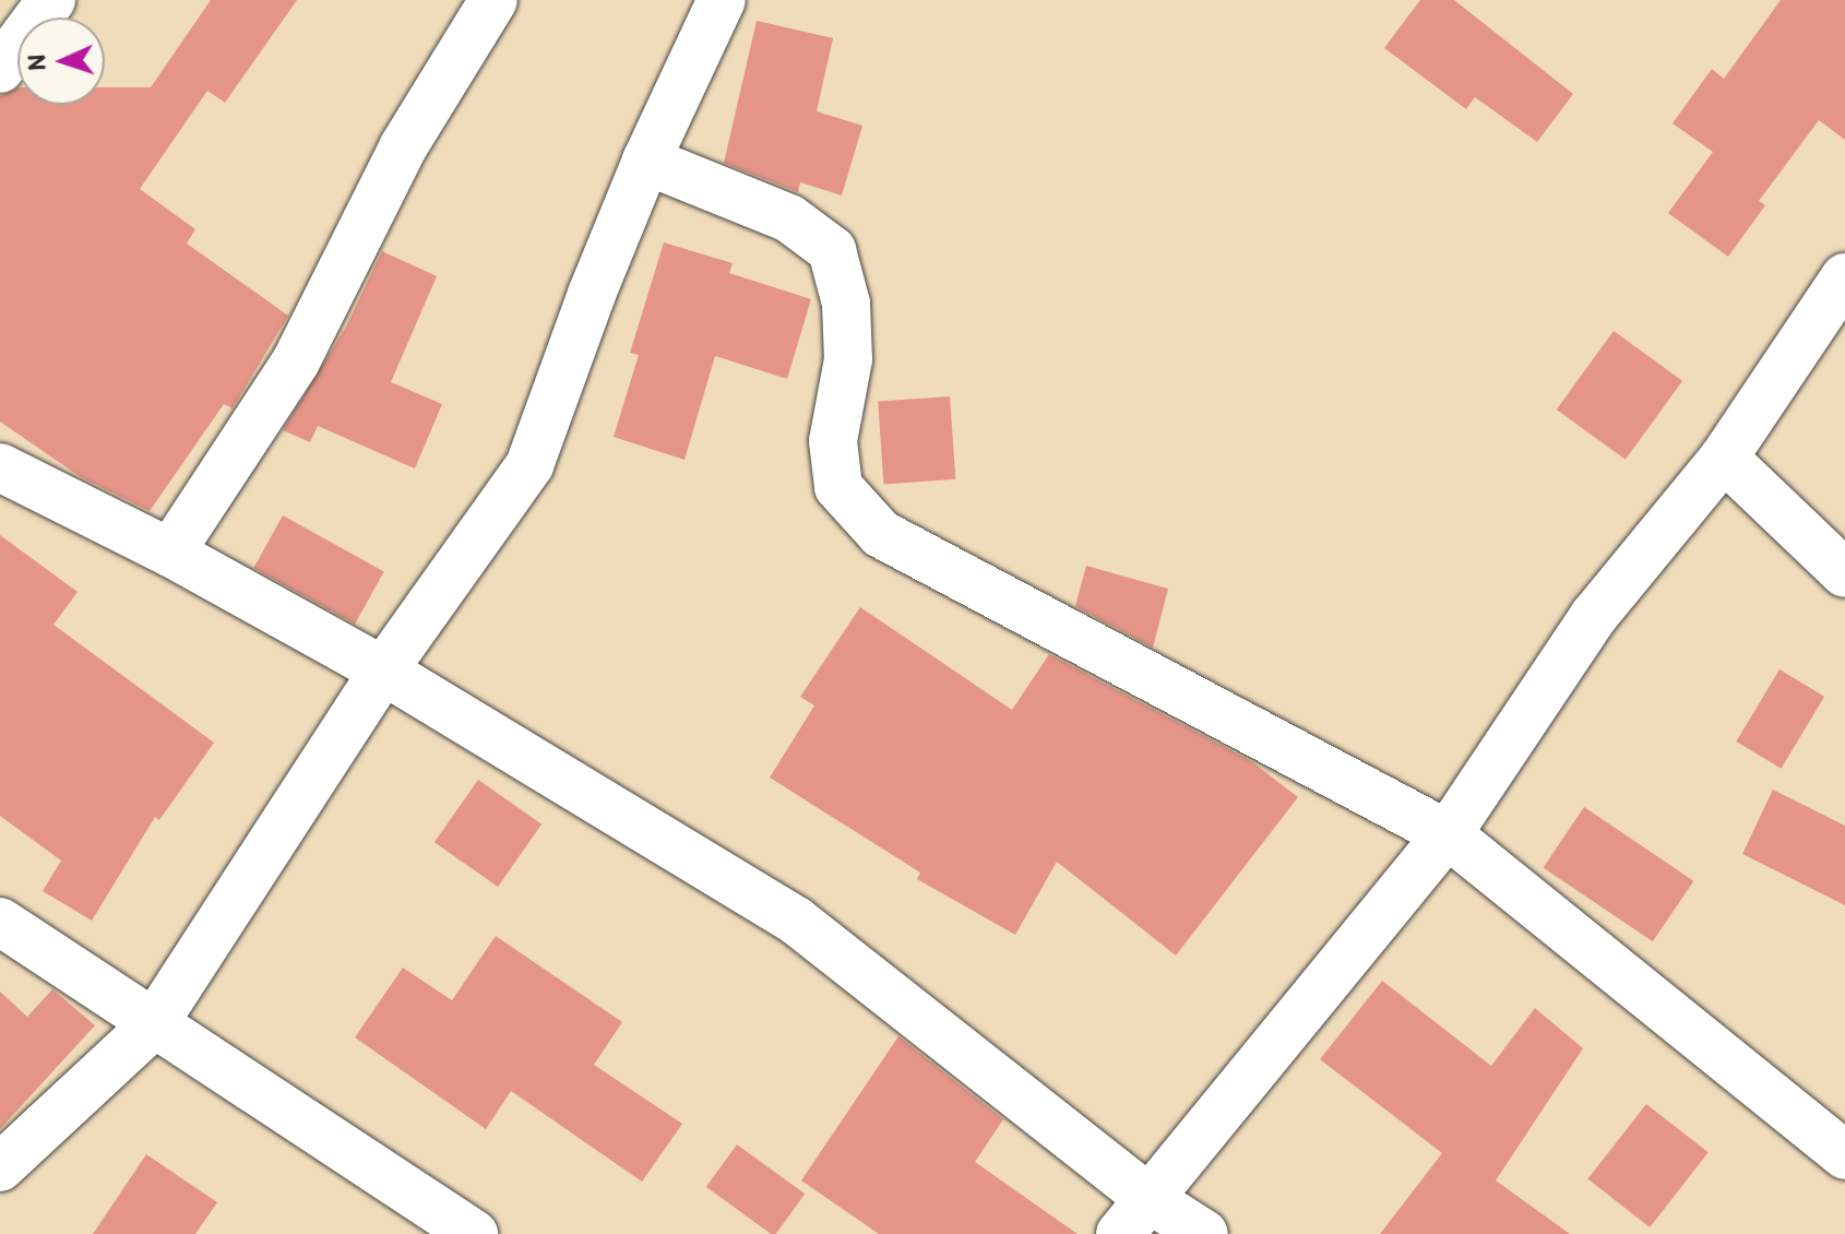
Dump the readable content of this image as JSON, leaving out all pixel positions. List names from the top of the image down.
{
  "north": "left"
}
